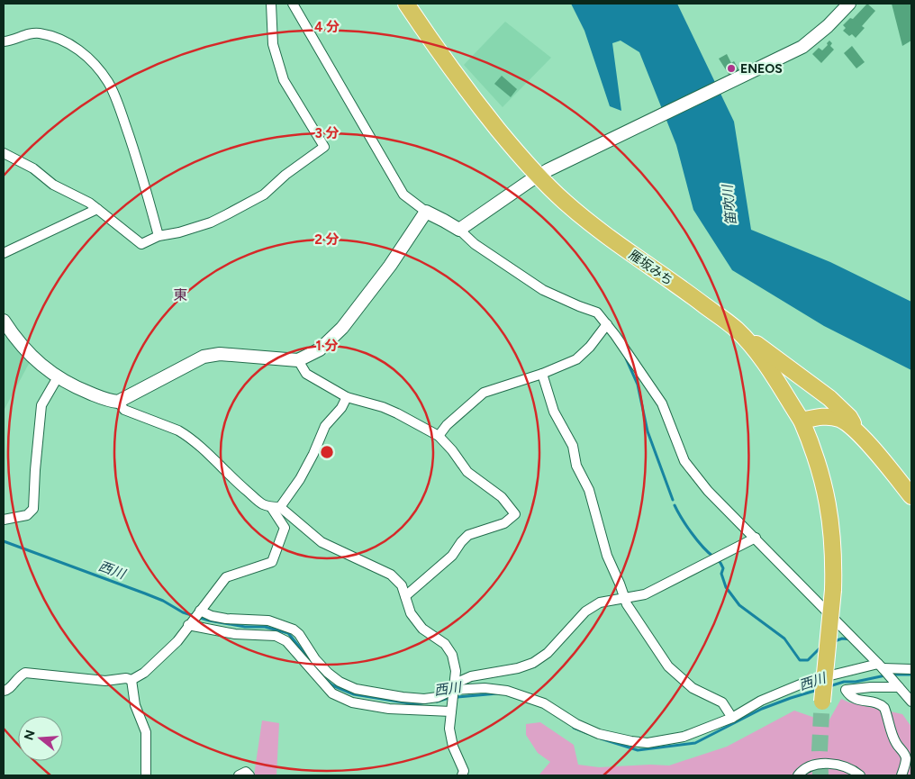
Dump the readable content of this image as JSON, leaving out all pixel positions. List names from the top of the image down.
{
  "streets": {
    "highway": ["雁坂みち"]
  },
  "districts": ["東"],
  "water": ["笛吹川", "西川"],
  "places": ["ENEOS"],
  "north": "left",
  "rings": [
    "4 分",
    "3 分",
    "2 分",
    "1 分"
  ]
}
